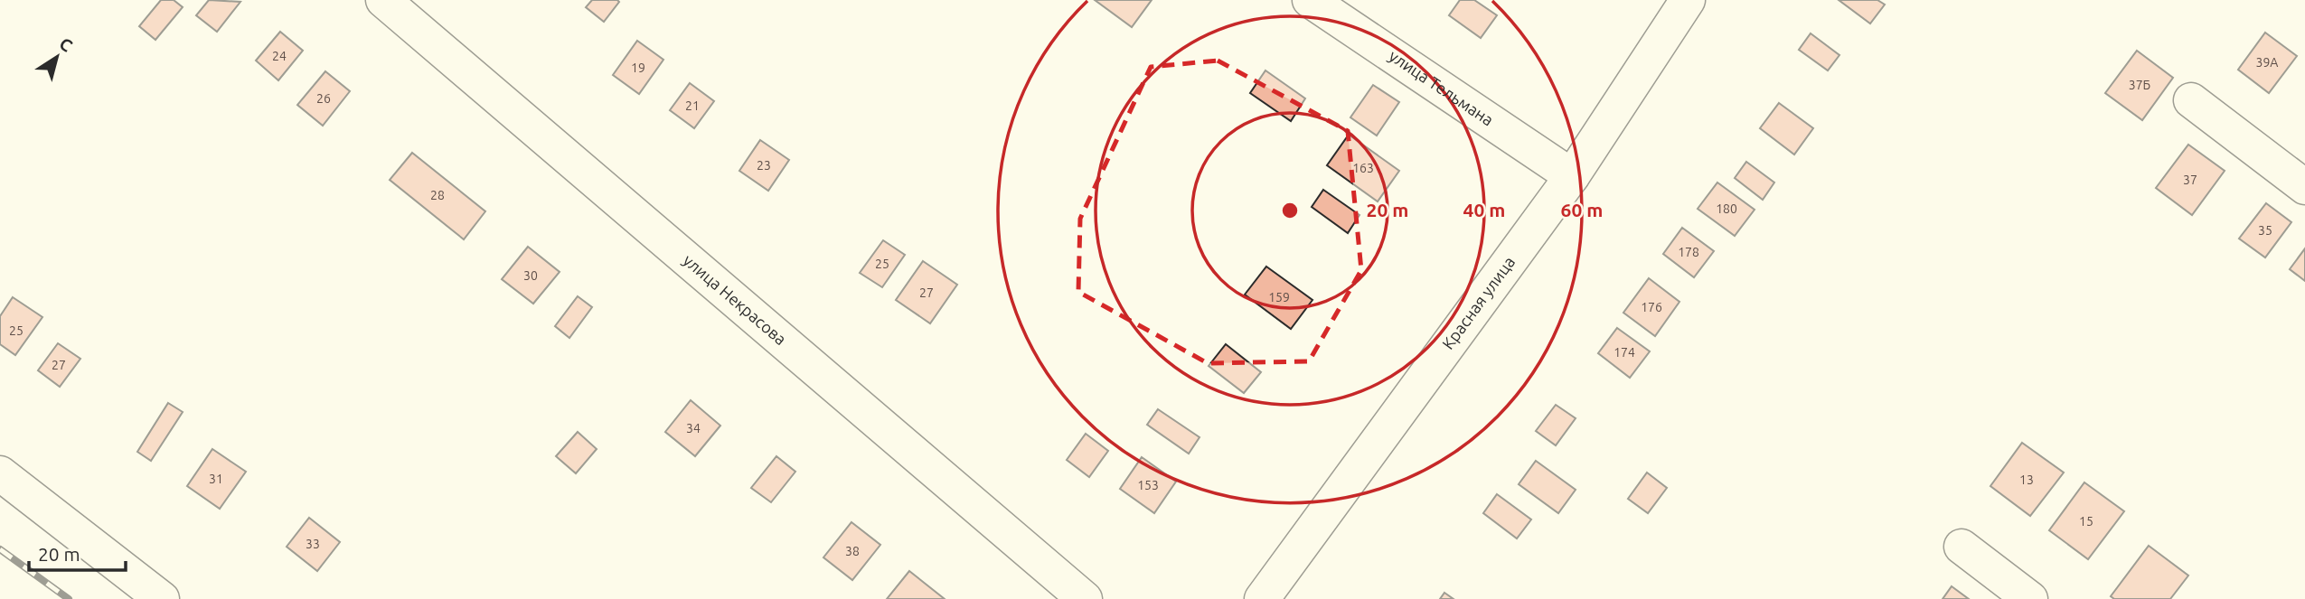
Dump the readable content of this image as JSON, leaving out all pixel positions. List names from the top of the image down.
{
  "streets": {
    "street": ["улица Тельмана", "улица Некрасова", "Красная улица"]
  },
  "crossings": [
    ["улица Тельмана", "Красная улица"]
  ],
  "house_numbers": [
    "24",
    "39А",
    "19",
    "37Б",
    "26",
    "21",
    "23",
    "163",
    "37",
    "28",
    "180",
    "35",
    "178",
    "25",
    "30",
    "27",
    "159",
    "176",
    "25",
    "174",
    "27",
    "34",
    "31",
    "13",
    "153",
    "15",
    "33",
    "38"
  ],
  "scale_bar": "20 m",
  "north": "top right",
  "rings": ["20 m", "40 m", "60 m"]
}
